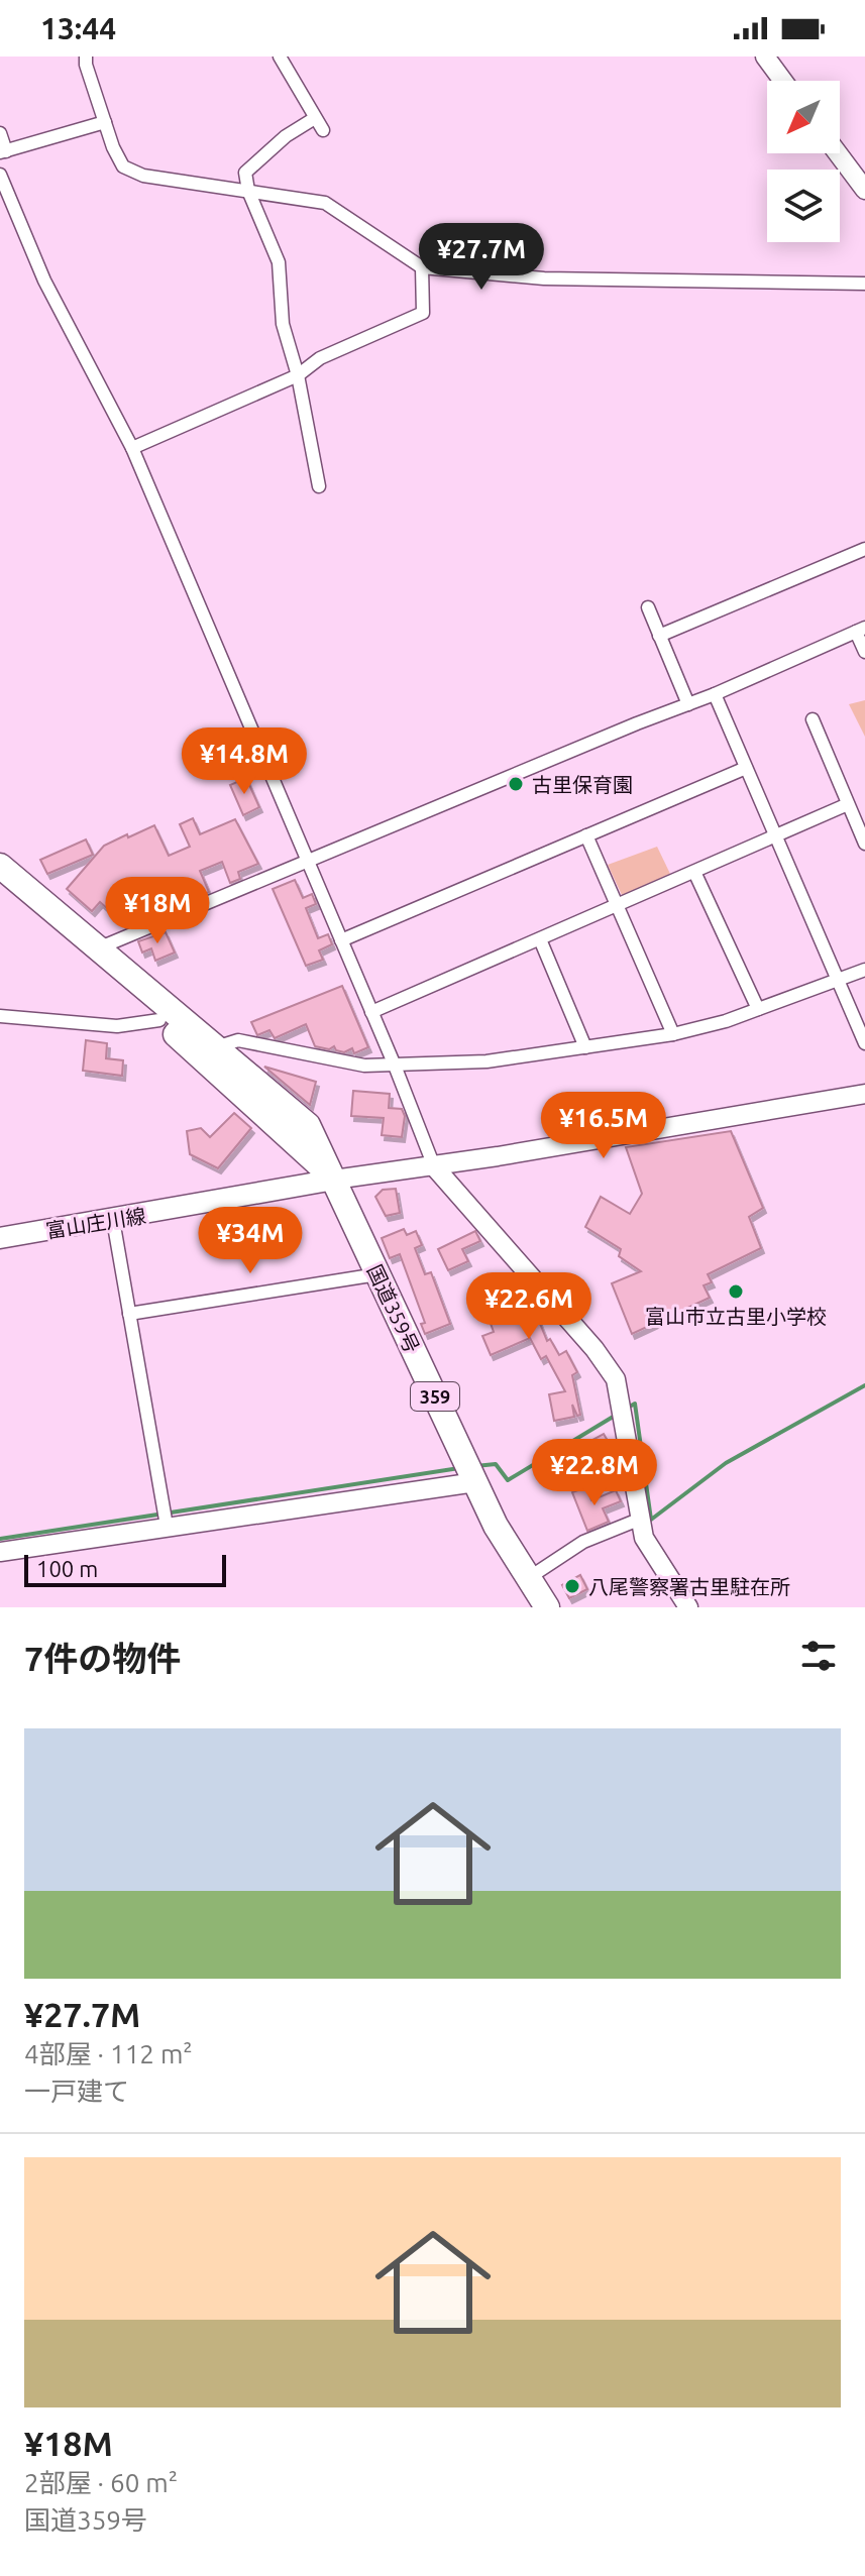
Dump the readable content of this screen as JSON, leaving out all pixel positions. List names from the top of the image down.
{
  "streets": {
    "highway": ["国道359号", "359"],
    "main road": ["富山庄川線"]
  },
  "crossings": [
    ["富山庄川線", "国道359号"]
  ],
  "places": ["古里保育園", "富山市立古里小学校", "八尾警察署古里駐在所"],
  "scale_bar": "100 m",
  "north": "bottom left",
  "page": {
    "status": "13:44",
    "price": [
      "¥27.7M",
      "¥14.8M",
      "¥18M",
      "¥16.5M",
      "¥34M",
      "¥22.6M",
      "¥22.8M"
    ],
    "scale": "100 m",
    "heading": "7件の物件",
    "list": [
      {
        "name": "¥27.7M",
        "note": "4部屋 · 112 m² · 一戸建て"
      },
      {
        "name": "¥18M",
        "note": "2部屋 · 60 m² · 国道359号"
      }
    ]
  }
}
